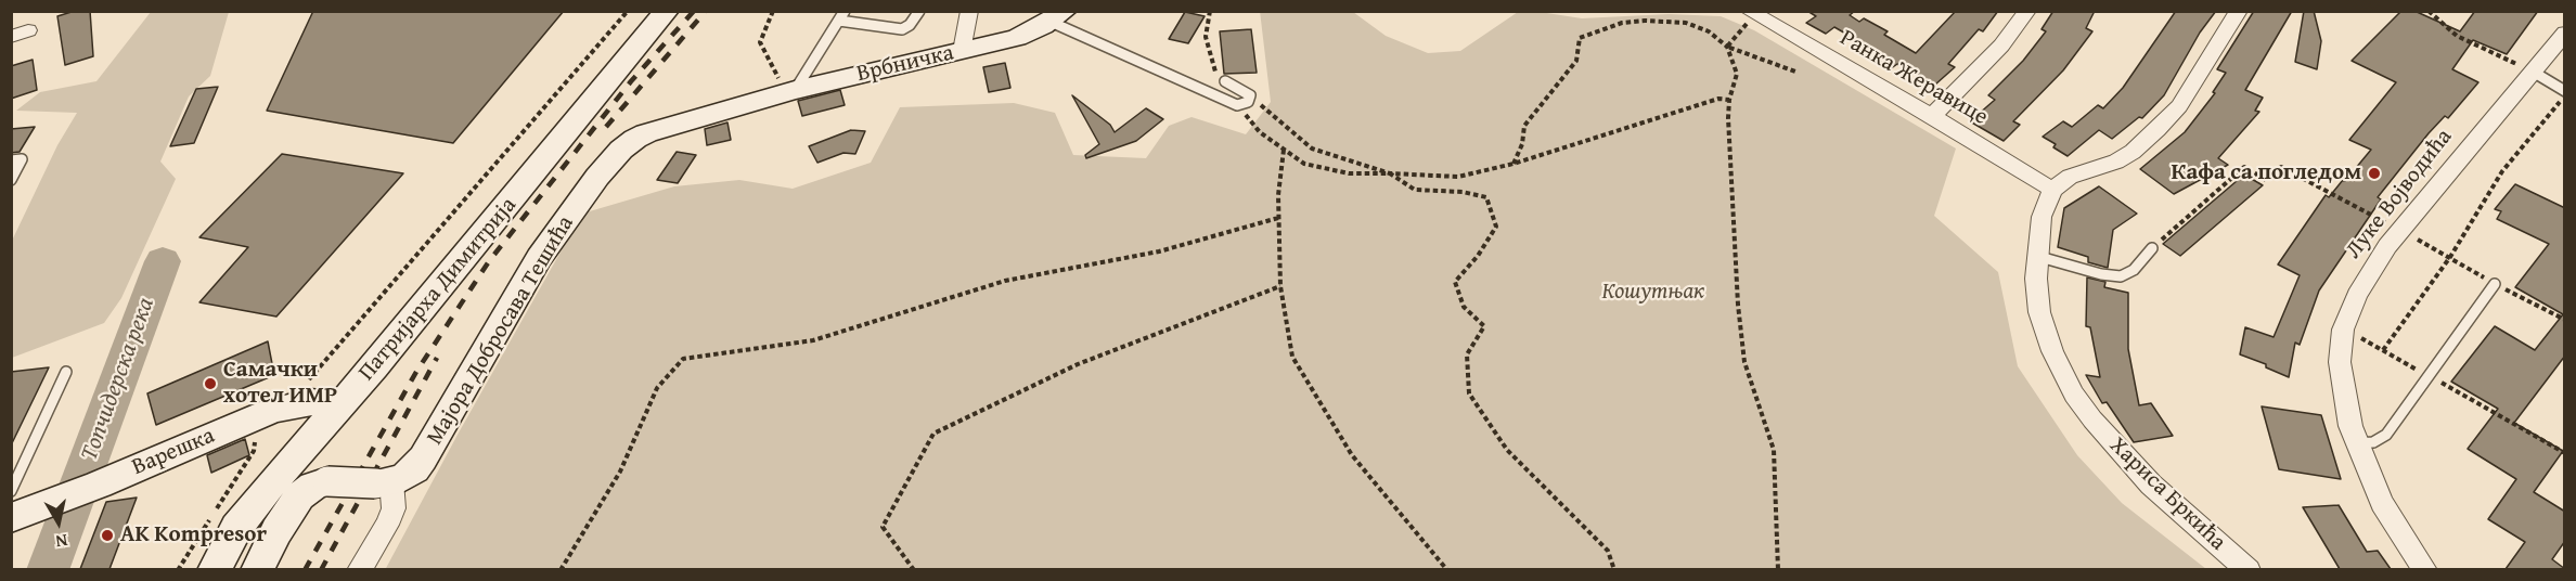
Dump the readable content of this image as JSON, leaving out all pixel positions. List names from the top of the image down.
{
  "streets": {
    "street": [
      "Врбничка",
      "Ранка Жеравице",
      "Луке Војводића",
      "Патријарха Димитрија",
      "Мајора Добросава Тешића",
      "Варешка",
      "Хариса Бркића"
    ]
  },
  "crossings": [
    ["Врбничка", "Мајора Добросава Тешића"],
    ["Ранка Жеравице", "Хариса Бркића"],
    ["Патријарха Димитрија", "Варешка"]
  ],
  "water": ["Топчидерска река"],
  "parks": ["Кошутњак"],
  "places": ["Кафа са погледом", "Самачки хотел ИМР", "AK Kompresor"],
  "north": "bottom"
}
